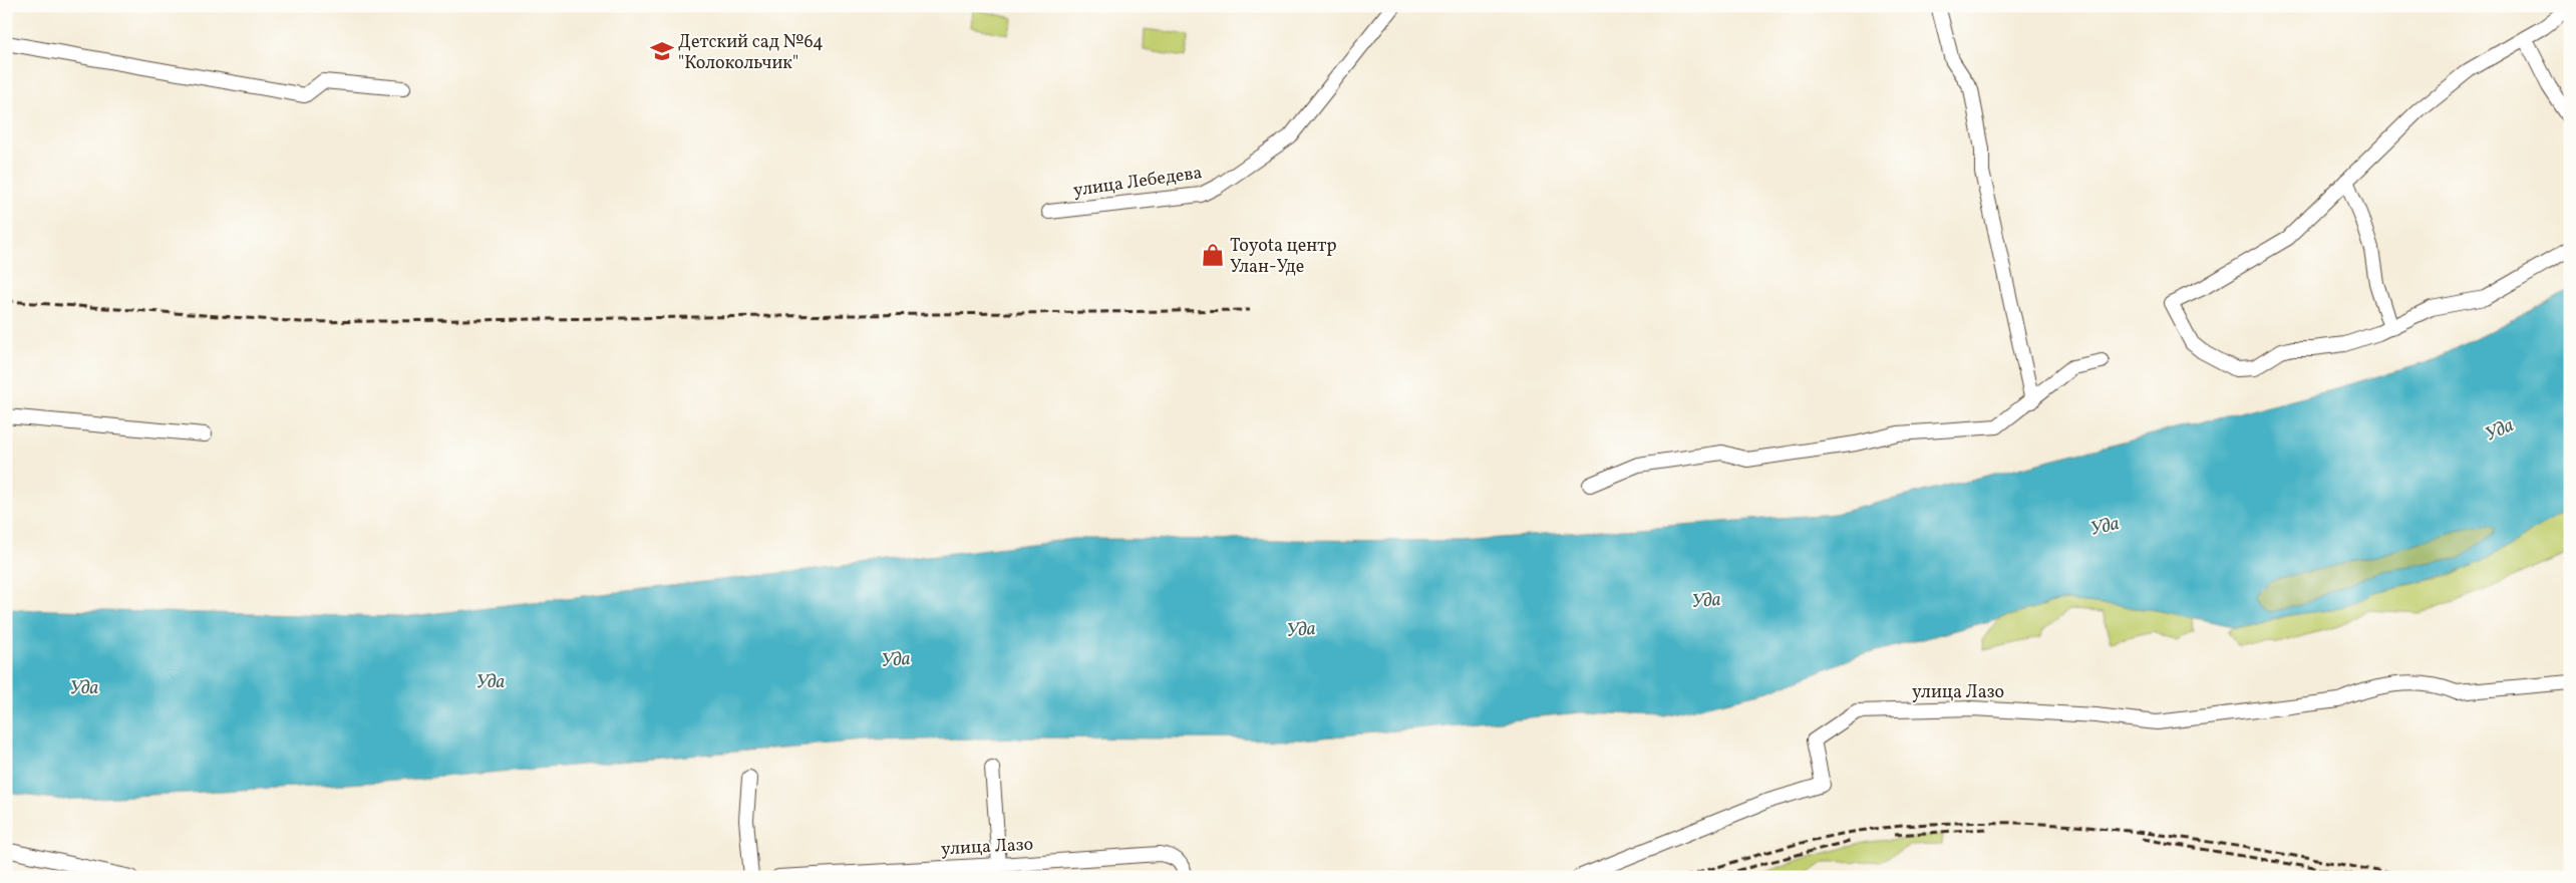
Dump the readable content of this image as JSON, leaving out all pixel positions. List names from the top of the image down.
{
  "streets": {
    "street": ["улица Лебедева", "улица Лазо"]
  },
  "water": ["Уда"],
  "places": {
    "school or university": ["Детский сад №64 \"Колокольчик\""],
    "shop": ["Toyota центр Улан-Уде"]
  }
}
